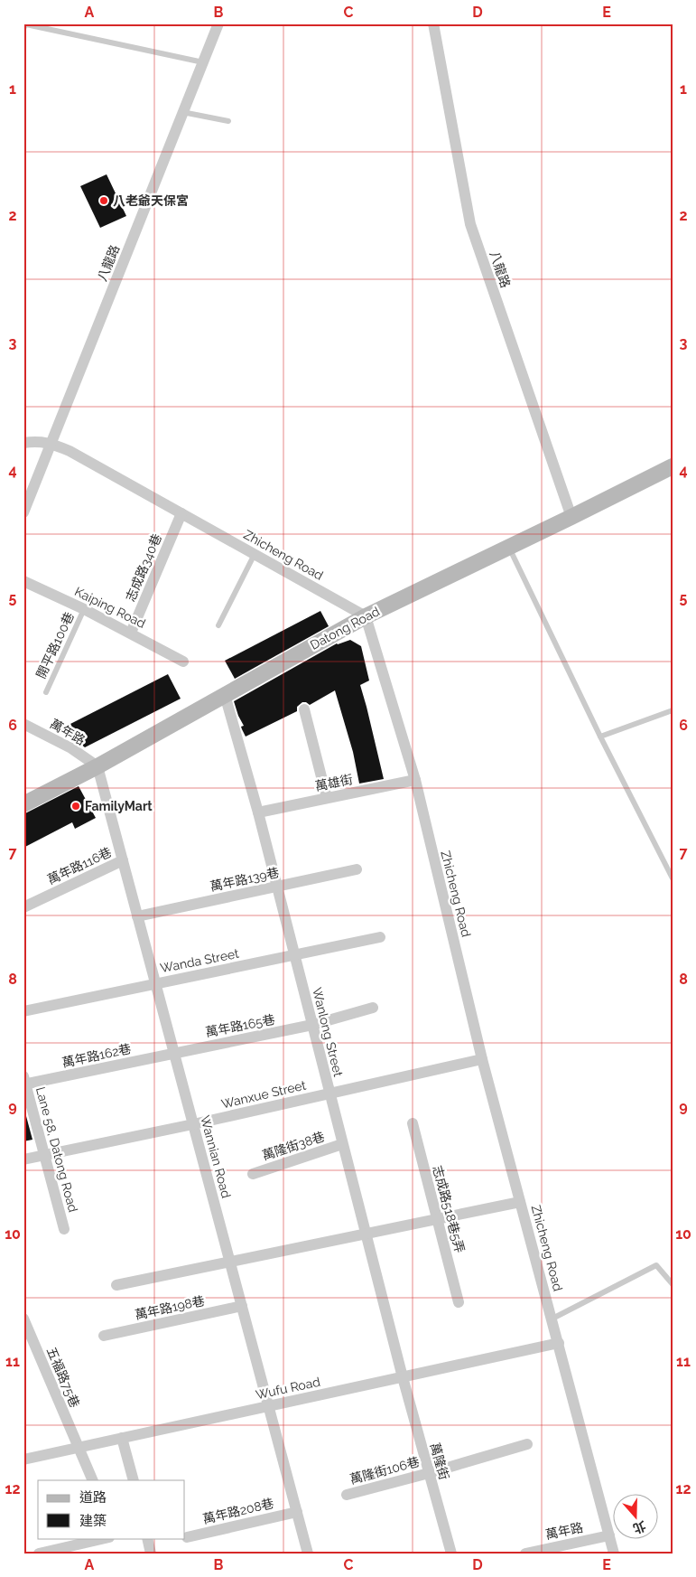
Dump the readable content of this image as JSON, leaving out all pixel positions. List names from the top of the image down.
{
  "streets": {
    "main road": ["Datong Road"],
    "street": [
      "八龍路",
      "Zhicheng Road",
      "志成路340巷",
      "Kaiping Road",
      "萬年路",
      "萬雄街",
      "萬年路116巷",
      "萬年路139巷",
      "Wanda Street",
      "萬年路165巷",
      "Wanlong Street",
      "萬年路162巷",
      "Wanxue Street",
      "萬隆街38巷",
      "Lane 58, Datong Road",
      "Wannian Road",
      "志成路518巷5弄",
      "萬年路198巷",
      "五福路75巷",
      "Wufu Road",
      "萬隆街",
      "萬隆街106巷",
      "萬年路208巷"
    ],
    "lane": ["開平路100巷"]
  },
  "crossings": [
    ["八龍路", "Zhicheng Road"],
    ["八龍路", "Datong Road"],
    ["Zhicheng Road", "志成路340巷"],
    ["Zhicheng Road", "Datong Road"],
    ["Zhicheng Road", "萬年路"],
    ["Zhicheng Road", "萬雄街"],
    ["Zhicheng Road", "Wanxue Street"],
    ["Zhicheng Road", "Wufu Road"],
    ["志成路340巷", "Kaiping Road"],
    ["Kaiping Road", "開平路100巷"],
    ["Datong Road", "萬年路"],
    ["Datong Road", "Wanlong Street"],
    ["Datong Road", "Wannian Road"],
    ["萬年路", "Wannian Road"],
    ["萬雄街", "Wanlong Street"],
    ["萬年路116巷", "Wannian Road"],
    ["萬年路139巷", "Wanlong Street"],
    ["萬年路139巷", "Wannian Road"],
    ["Wanda Street", "Wanlong Street"],
    ["Wanda Street", "Wannian Road"],
    ["萬年路165巷", "Wanlong Street"],
    ["萬年路165巷", "萬年路162巷"],
    ["萬年路165巷", "Wannian Road"],
    ["Wanlong Street", "Wanxue Street"],
    ["Wanlong Street", "萬隆街38巷"],
    ["Wanlong Street", "Wufu Road"],
    ["Wanlong Street", "萬隆街"],
    ["萬年路162巷", "Lane 58, Datong Road"],
    ["萬年路162巷", "Wannian Road"],
    ["Wanxue Street", "Lane 58, Datong Road"],
    ["Wanxue Street", "Wannian Road"],
    ["Wannian Road", "萬年路198巷"],
    ["Wannian Road", "Wufu Road"],
    ["Wannian Road", "萬年路208巷"],
    ["五福路75巷", "Wufu Road"],
    ["Wufu Road", "萬隆街"],
    ["萬隆街", "萬隆街106巷"]
  ],
  "places": ["八老爺天保宮", "FamilyMart"],
  "legend": ["道路", "建築"],
  "north": "bottom",
  "grid": {
    "columns": [
      "A",
      "B",
      "C",
      "D",
      "E"
    ],
    "rows": [
      "1",
      "2",
      "3",
      "4",
      "5",
      "6",
      "7",
      "8",
      "9",
      "10",
      "11",
      "12"
    ]
  }
}
